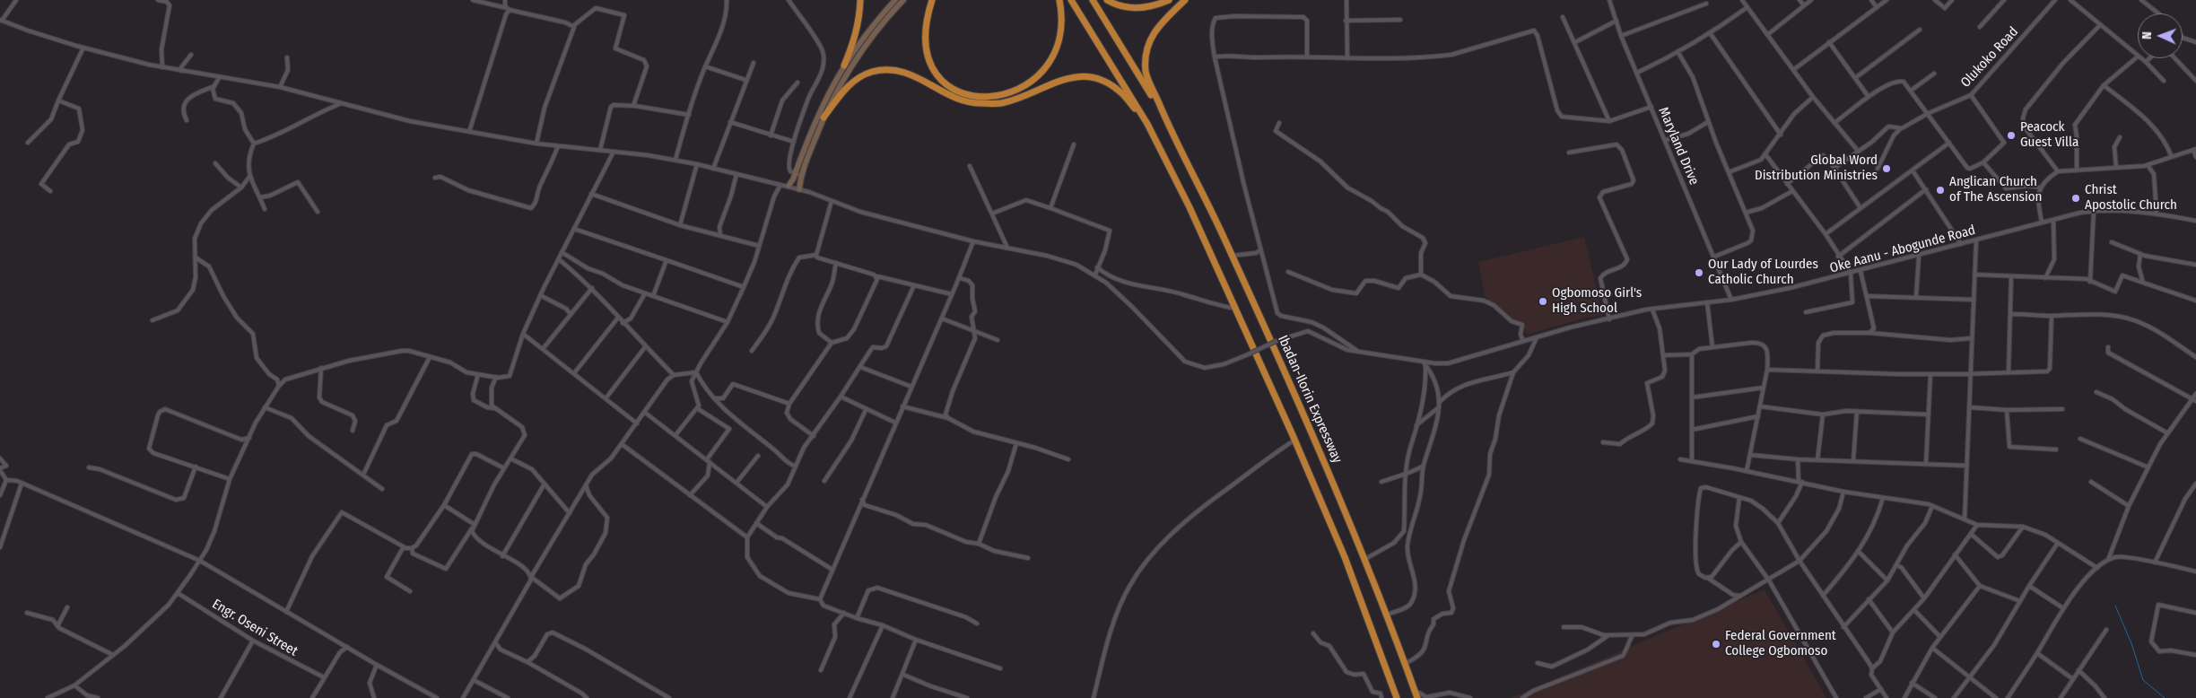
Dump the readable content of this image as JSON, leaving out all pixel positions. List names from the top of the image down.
{
  "streets": {
    "highway": ["Ibadan-Ilorin Expressway"],
    "street": [
      "Olukoko Road",
      "Maryland Drive",
      "Oke Aanu - Abogunde Road",
      "Engr. Oseni Street"
    ]
  },
  "crossings": [
    ["Maryland Drive", "Oke Aanu - Abogunde Road"]
  ],
  "places": [
    "Peacock Guest Villa",
    "Global Word Distribution Ministries",
    "Anglican Church of The Ascension",
    "Christ Apostolic Church",
    "Our Lady of Lourdes Catholic Church",
    "Ogbomoso Girl's High School",
    "Federal Government College Ogbomoso"
  ],
  "north": "left"
}
